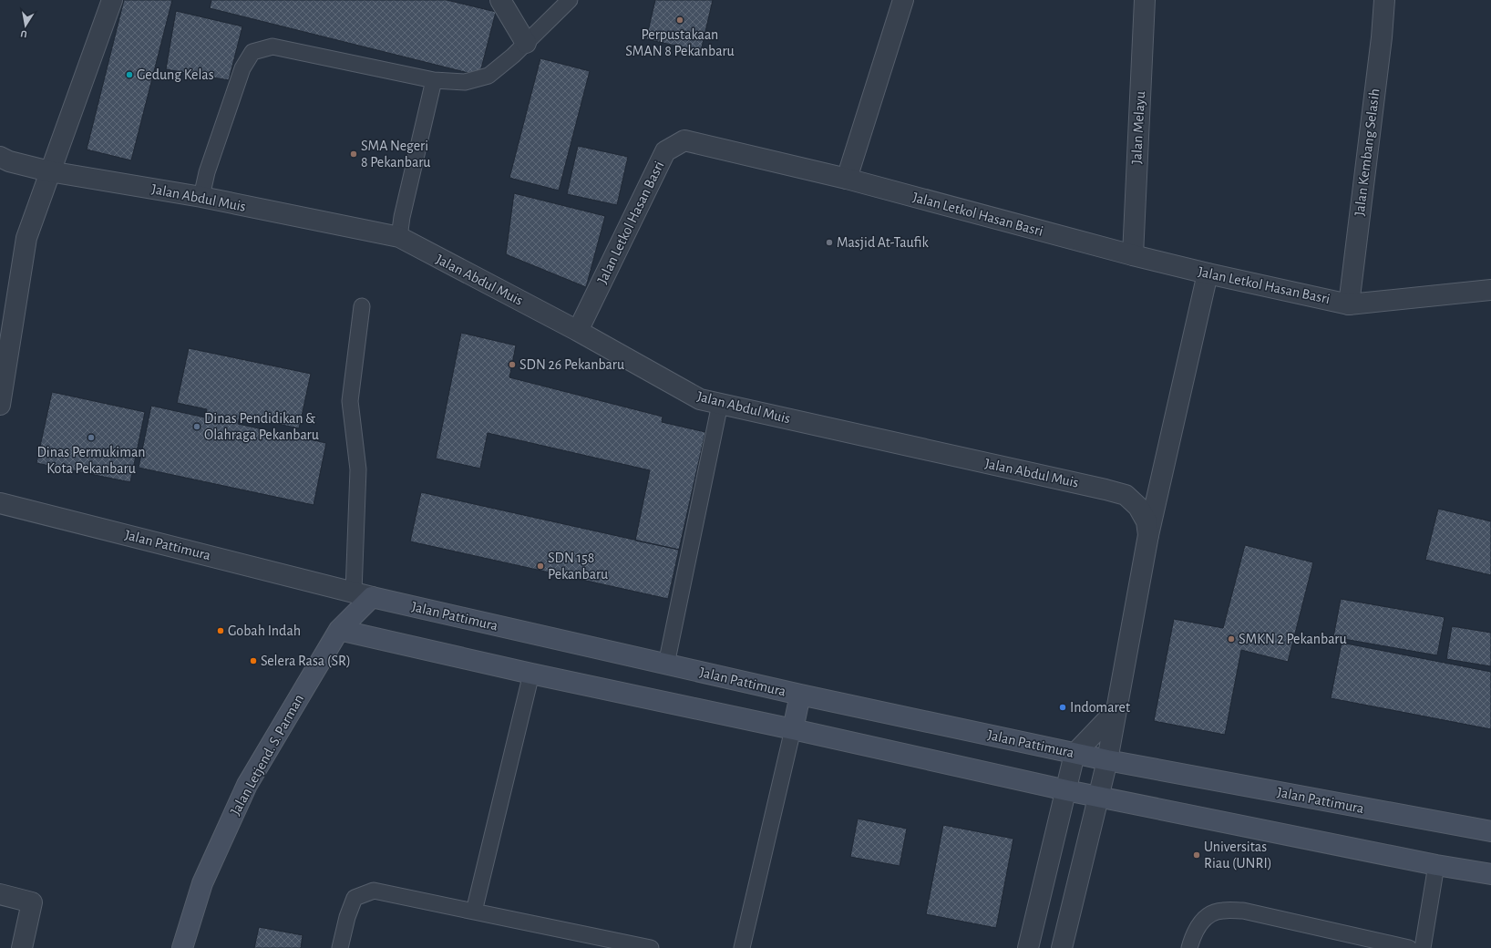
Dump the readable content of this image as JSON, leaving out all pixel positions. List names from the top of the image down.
{
  "streets": {
    "main road": ["Jalan Pattimura", "Jalan Letjend. S. Parman"],
    "street": [
      "Jalan Melayu",
      "Jalan Kembang Selasih",
      "Jalan Abdul Muis",
      "Jalan Letkol Hasan Basri"
    ]
  },
  "crossings": [
    ["Jalan Melayu", "Jalan Letkol Hasan Basri"],
    ["Jalan Kembang Selasih", "Jalan Letkol Hasan Basri"],
    ["Jalan Abdul Muis", "Jalan Letkol Hasan Basri"],
    ["Jalan Abdul Muis", "Jalan Pattimura"],
    ["Jalan Pattimura", "Jalan Letjend. S. Parman"]
  ],
  "places": [
    "Perpustakaan SMAN 8 Pekanbaru",
    "Gedung Kelas",
    "SMA Negeri 8 Pekanbaru",
    "Masjid At-Taufik",
    "SDN 26 Pekanbaru",
    "Dinas Pendidikan & Olahraga Pekanbaru",
    "Dinas Permukiman Kota Pekanbaru",
    "SDN 158 Pekanbaru",
    "Gobah Indah",
    "SMKN 2 Pekanbaru",
    "Selera Rasa (SR)",
    "Indomaret",
    "Universitas Riau (UNRI)"
  ],
  "north": "bottom"
}
